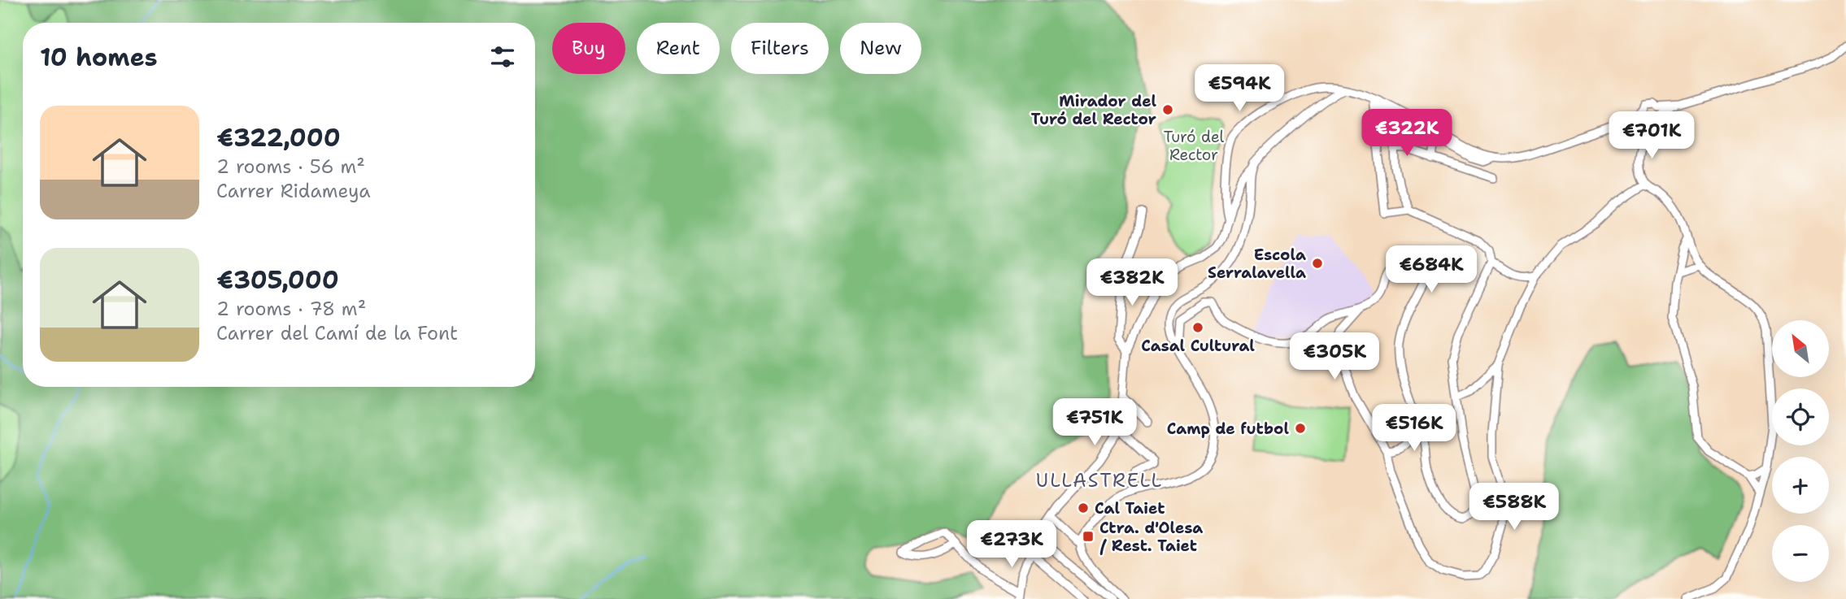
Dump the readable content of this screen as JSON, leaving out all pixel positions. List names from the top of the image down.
{
  "districts": ["ULLASTRELL"],
  "parks": ["Turó del Rector"],
  "places": {
    "other": [
      "Mirador del Turó del Rector",
      "Escola Serralavella",
      "Casal Cultural",
      "Camp de futbol",
      "Cal Taiet"
    ],
    "transit": ["Ctra. d'Olesa / Rest. Taiet"]
  },
  "north": "top left",
  "page": {
    "chip": [
      "Buy",
      "Rent",
      "Filters",
      "New"
    ],
    "heading": "10 homes",
    "price": [
      "€594K",
      "€322K",
      "€701K",
      "€684K",
      "€382K",
      "€305K",
      "€751K",
      "€516K",
      "€588K",
      "€273K"
    ],
    "list": [
      {
        "name": "€322,000",
        "note": "2 rooms · 56 m² · Carrer Ridameya"
      },
      {
        "name": "€305,000",
        "note": "2 rooms · 78 m² · Carrer del Camí de la Font"
      }
    ],
    "map_buttons": ["+", "−"]
  }
}
